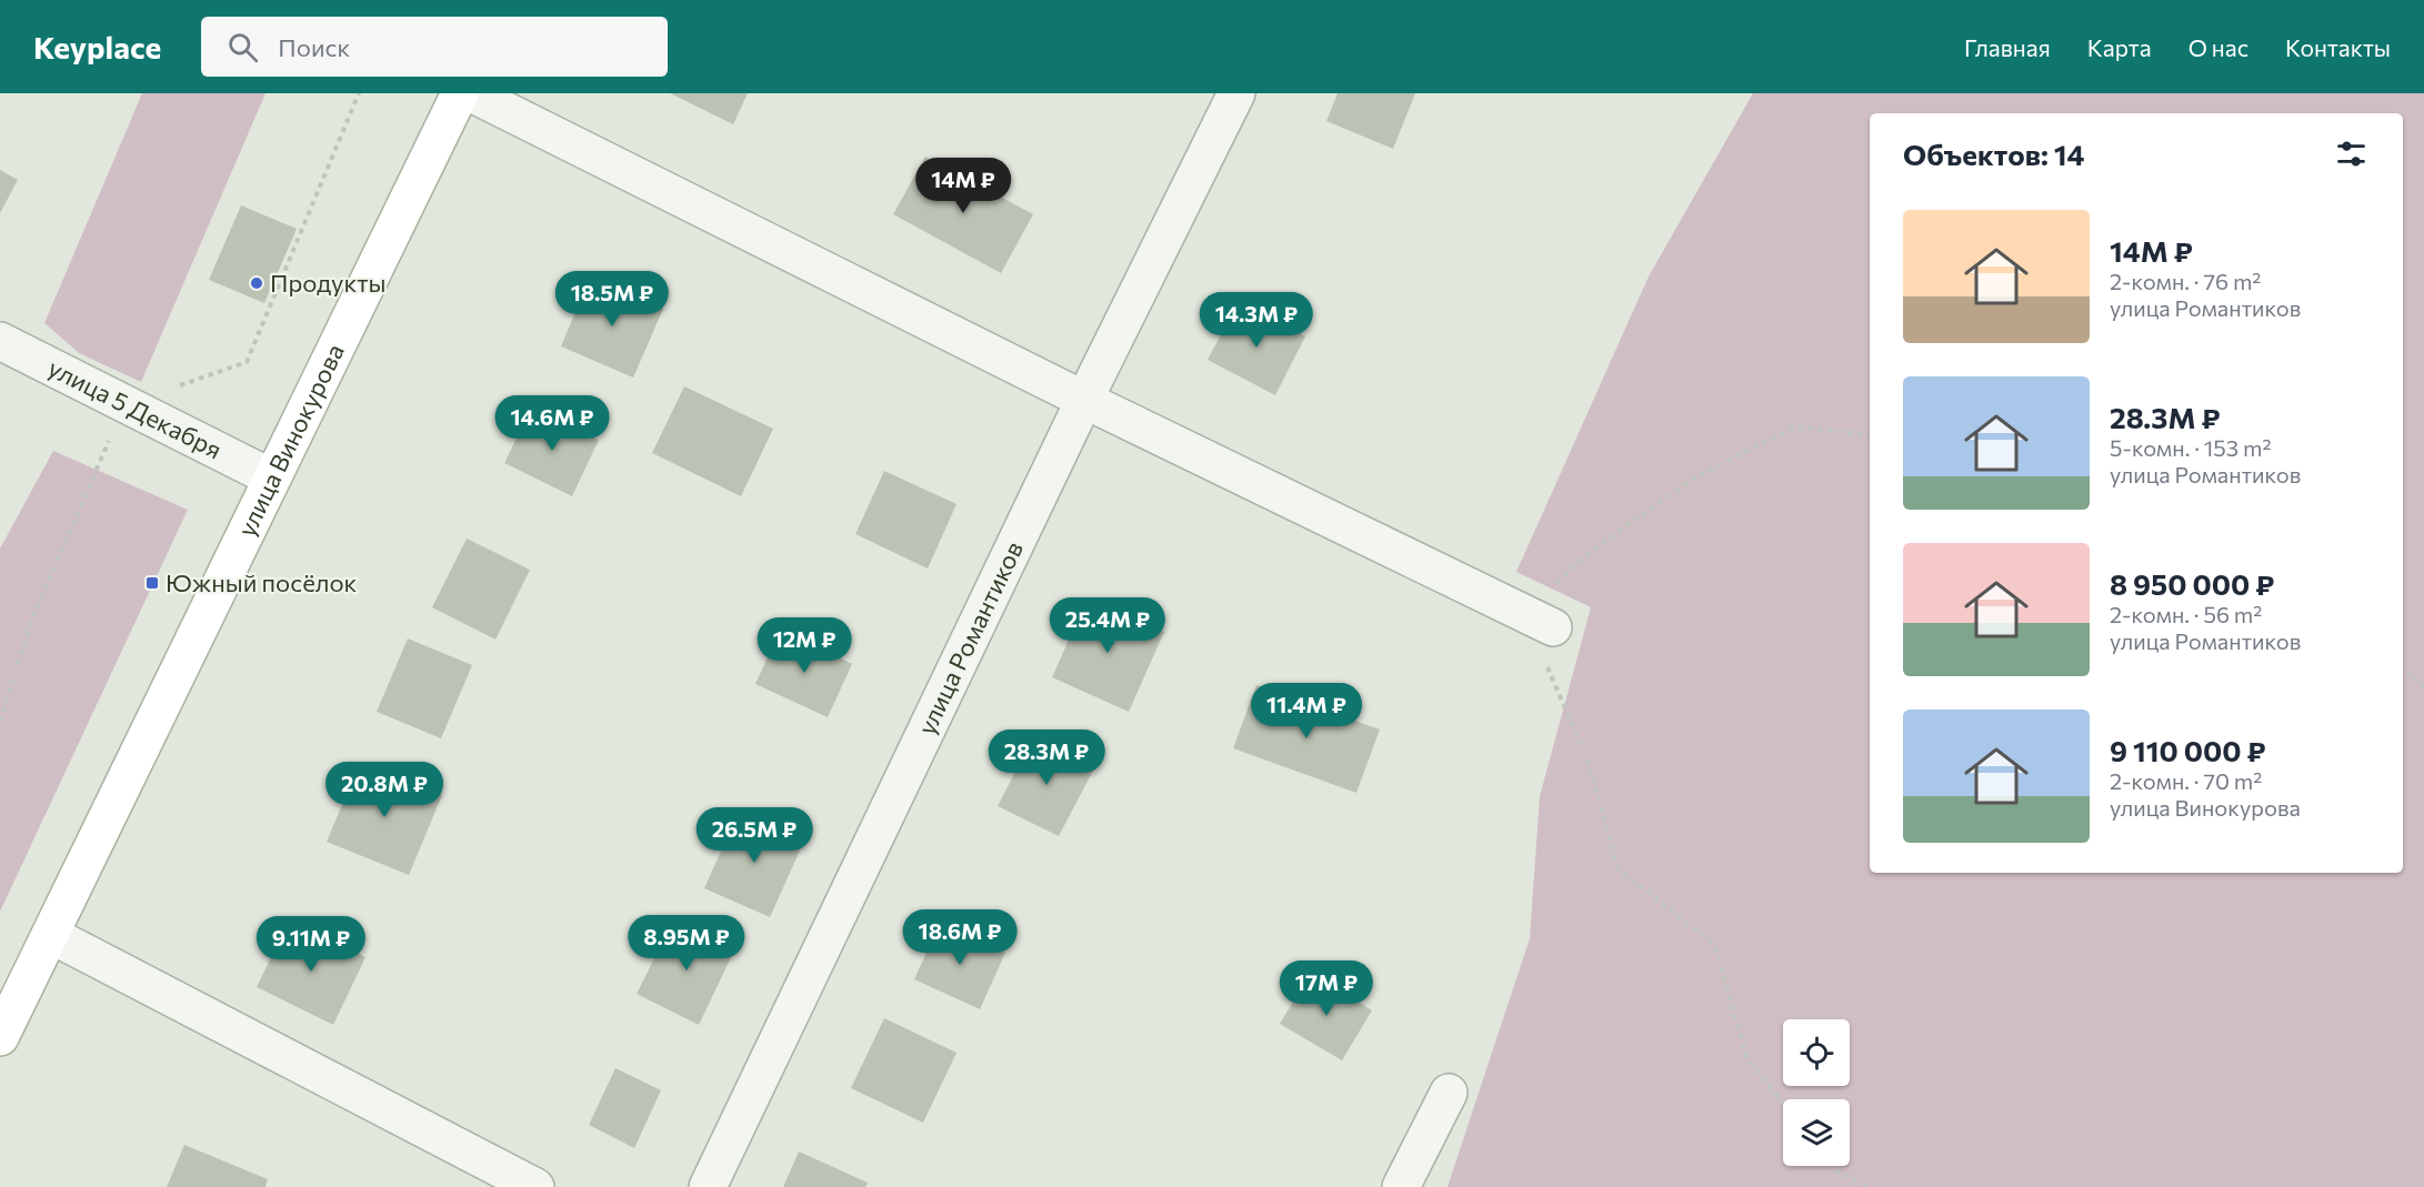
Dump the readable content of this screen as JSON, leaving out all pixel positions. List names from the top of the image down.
{
  "streets": {
    "main road": ["улица Винокурова"],
    "street": ["улица 5 Декабря", "улица Романтиков"]
  },
  "crossings": [
    ["улица 5 Декабря", "улица Винокурова"]
  ],
  "places": {
    "other": ["Продукты"],
    "transit": ["Южный посёлок"]
  },
  "page": {
    "header": "Keyplace",
    "search": "Поиск",
    "nav": [
      "Главная",
      "Карта",
      "О нас",
      "Контакты"
    ],
    "heading": "Объектов: 14",
    "price": [
      "14M ₽",
      "18.5M ₽",
      "14.3M ₽",
      "14.6M ₽",
      "25.4M ₽",
      "12M ₽",
      "11.4M ₽",
      "28.3M ₽",
      "20.8M ₽",
      "26.5M ₽",
      "18.6M ₽",
      "8.95M ₽",
      "9.11M ₽",
      "17M ₽"
    ],
    "list": [
      {
        "name": "14M ₽",
        "note": "2-комн. · 76 m² · улица Романтиков"
      },
      {
        "name": "28.3M ₽",
        "note": "5-комн. · 153 m² · улица Романтиков"
      },
      {
        "name": "8 950 000 ₽",
        "note": "2-комн. · 56 m² · улица Романтиков"
      },
      {
        "name": "9 110 000 ₽",
        "note": "2-комн. · 70 m² · улица Винокурова"
      }
    ]
  }
}
